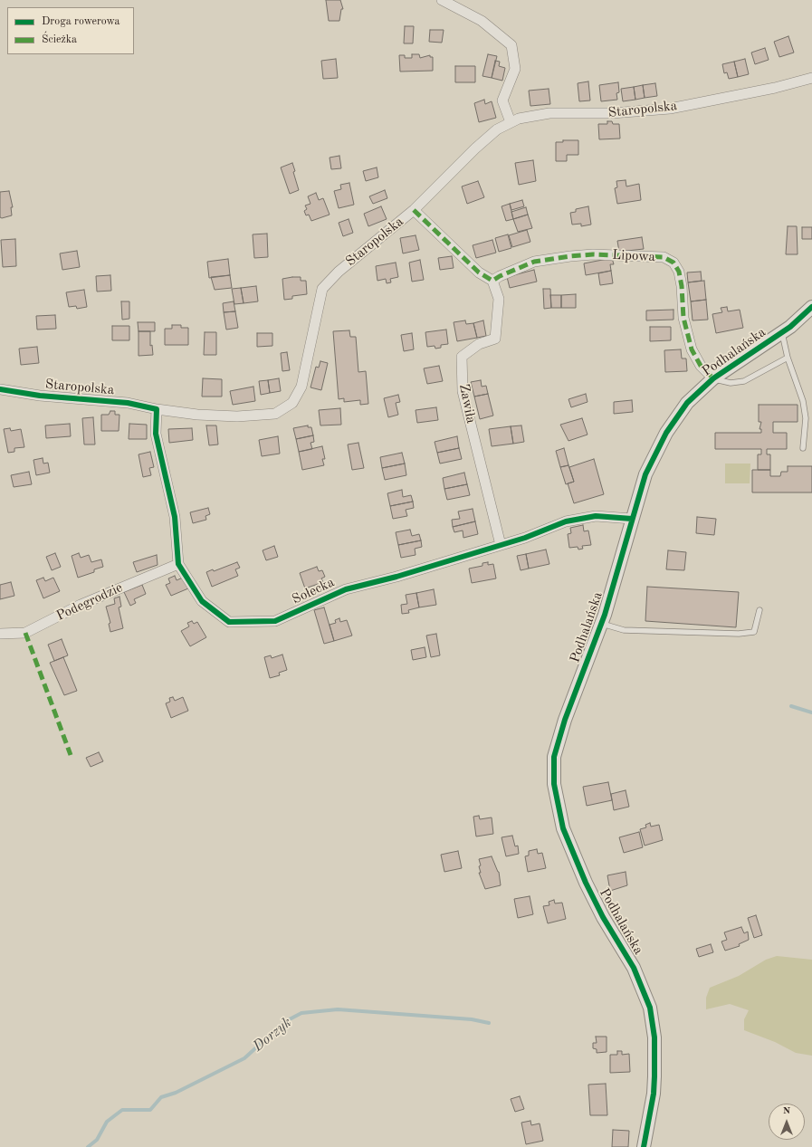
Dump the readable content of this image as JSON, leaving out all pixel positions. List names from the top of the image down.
{
  "streets": {
    "street": [
      "Staropolska",
      "Lipowa",
      "Podhalańska",
      "Zawiła",
      "Sołecka",
      "Podegrodzie"
    ]
  },
  "crossings": [
    ["Staropolska", "Sołecka"],
    ["Lipowa", "Podhalańska"],
    ["Lipowa", "Zawiła"],
    ["Podhalańska", "Sołecka"],
    ["Zawiła", "Sołecka"],
    ["Sołecka", "Podegrodzie"]
  ],
  "water": ["Dorzyk"],
  "legend": ["Droga rowerowa", "Ścieżka"],
  "north": "top"
}
